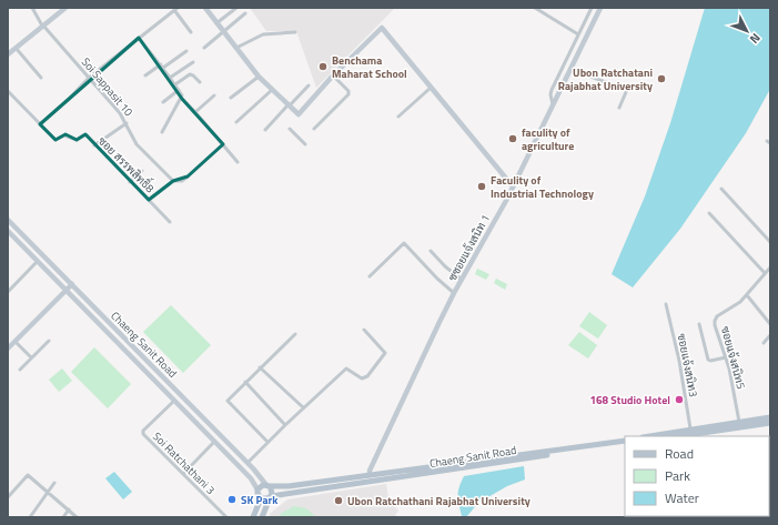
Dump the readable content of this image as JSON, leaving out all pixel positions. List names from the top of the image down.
{
  "streets": {
    "main road": ["Chaeng Sanit Road"],
    "street": [
      "Soi Sappasit 10",
      "ซอย สรรพสิทธิ์8",
      "ซซอยแจ้งสนิท 1",
      "ซอยแจ้งสนิท5",
      "ซอยแจ้งสนิท3",
      "Soi Ratchathani 3"
    ]
  },
  "crossings": [
    ["ซซอยแจ้งสนิท 1", "Chaeng Sanit Road"],
    ["Chaeng Sanit Road", "Soi Ratchathani 3"]
  ],
  "places": [
    "Benchama Maharat School",
    "Ubon Ratchatani Rajabhat University",
    "faculity of agriculture",
    "Faculity of Industrial Technology",
    "168 Studio Hotel",
    "SK Park",
    "Ubon Ratchathani Rajabhat University"
  ],
  "legend": ["Road", "Park", "Water"],
  "north": "bottom right"
}
